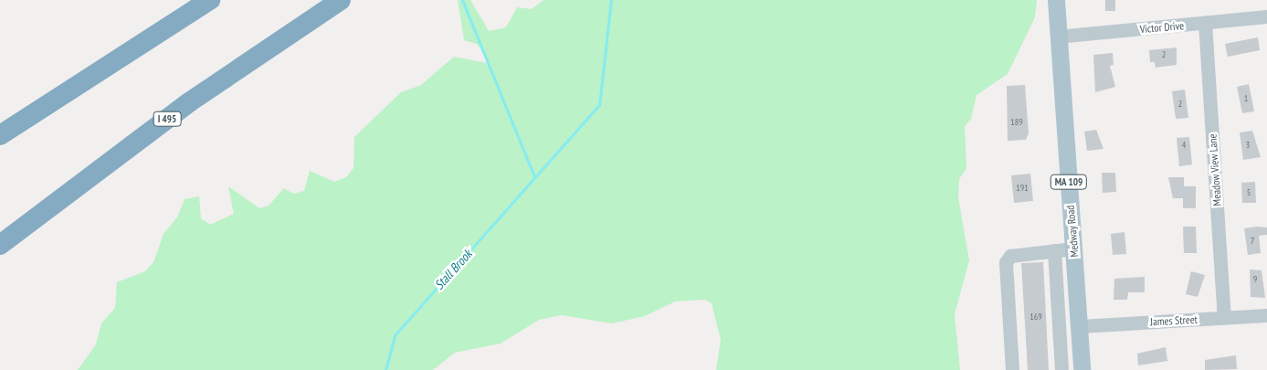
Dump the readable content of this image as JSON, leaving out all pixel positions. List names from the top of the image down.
{
  "streets": {
    "highway": ["I 495"],
    "main road": ["MA 109", "Medway Road"],
    "street": ["Victor Drive", "Meadow View Lane", "James Street"]
  },
  "crossings": [
    ["Victor Drive", "Meadow View Lane"],
    ["Victor Drive", "Medway Road"],
    ["Meadow View Lane", "James Street"],
    ["Medway Road", "James Street"]
  ],
  "water": ["Stall Brook"],
  "house_numbers": [
    "2",
    "1",
    "2",
    "189",
    "4",
    "3",
    "191",
    "5",
    "7",
    "9",
    "169"
  ]
}
